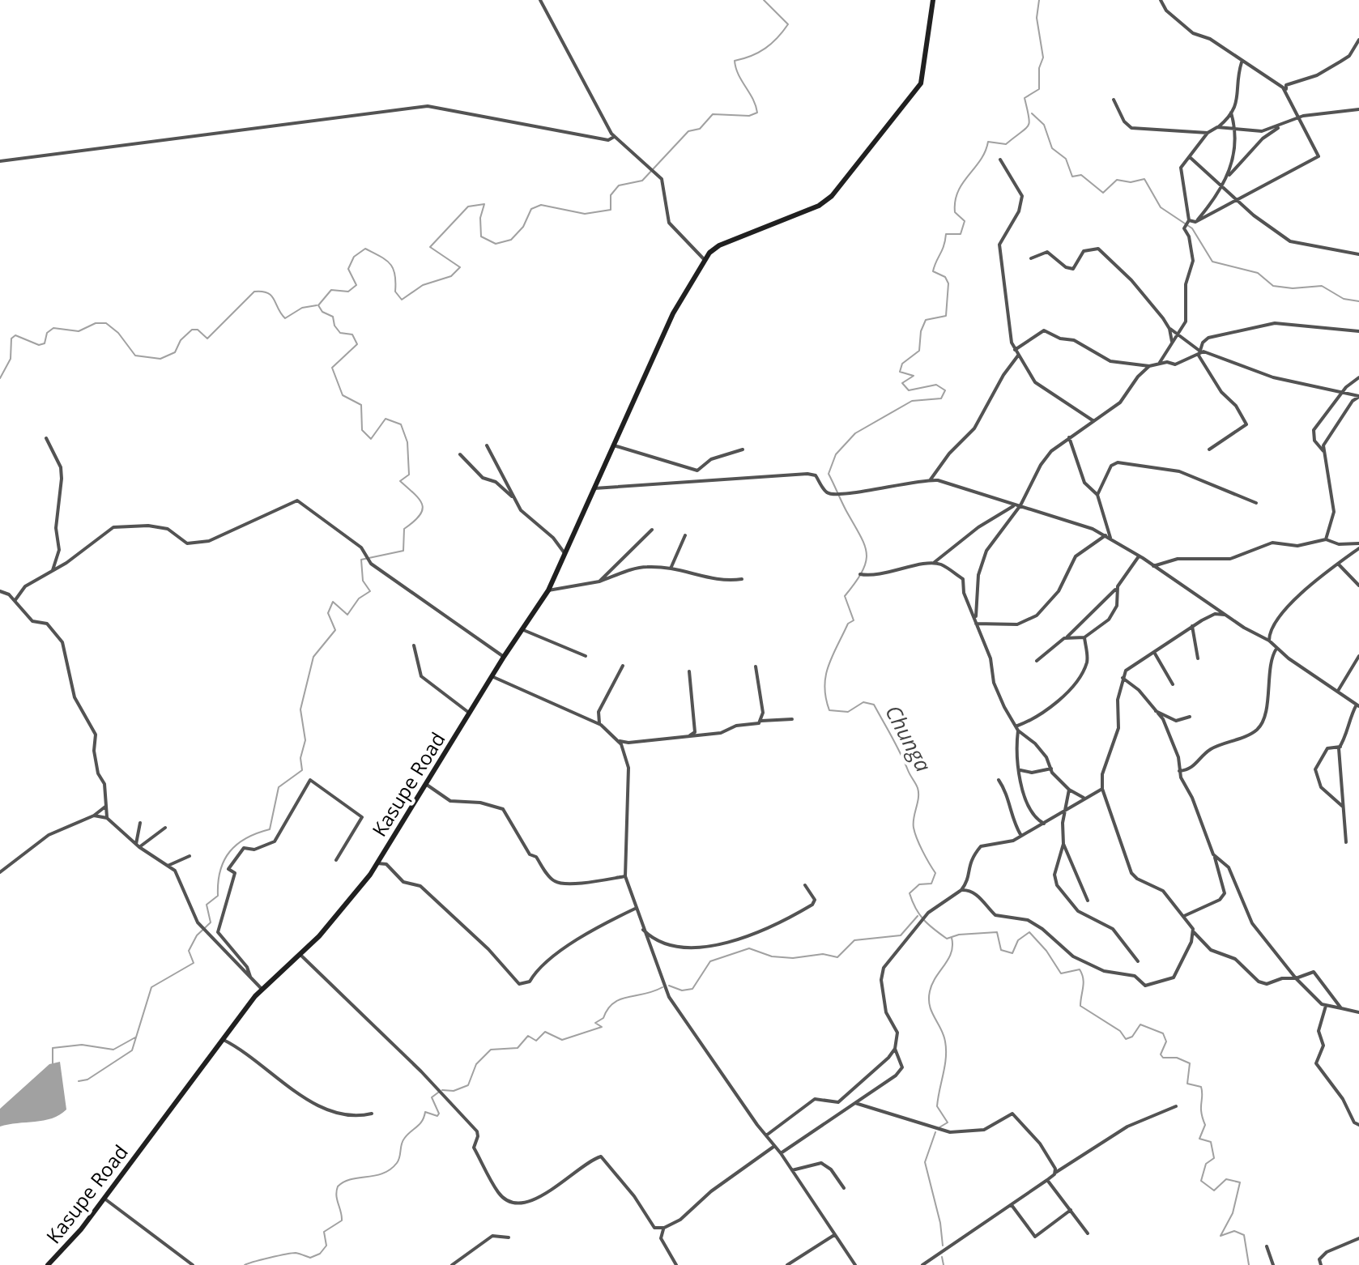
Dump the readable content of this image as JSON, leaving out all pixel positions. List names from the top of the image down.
{
  "streets": {
    "street": ["Kasupe Road"]
  },
  "water": ["Chunga"]
}
